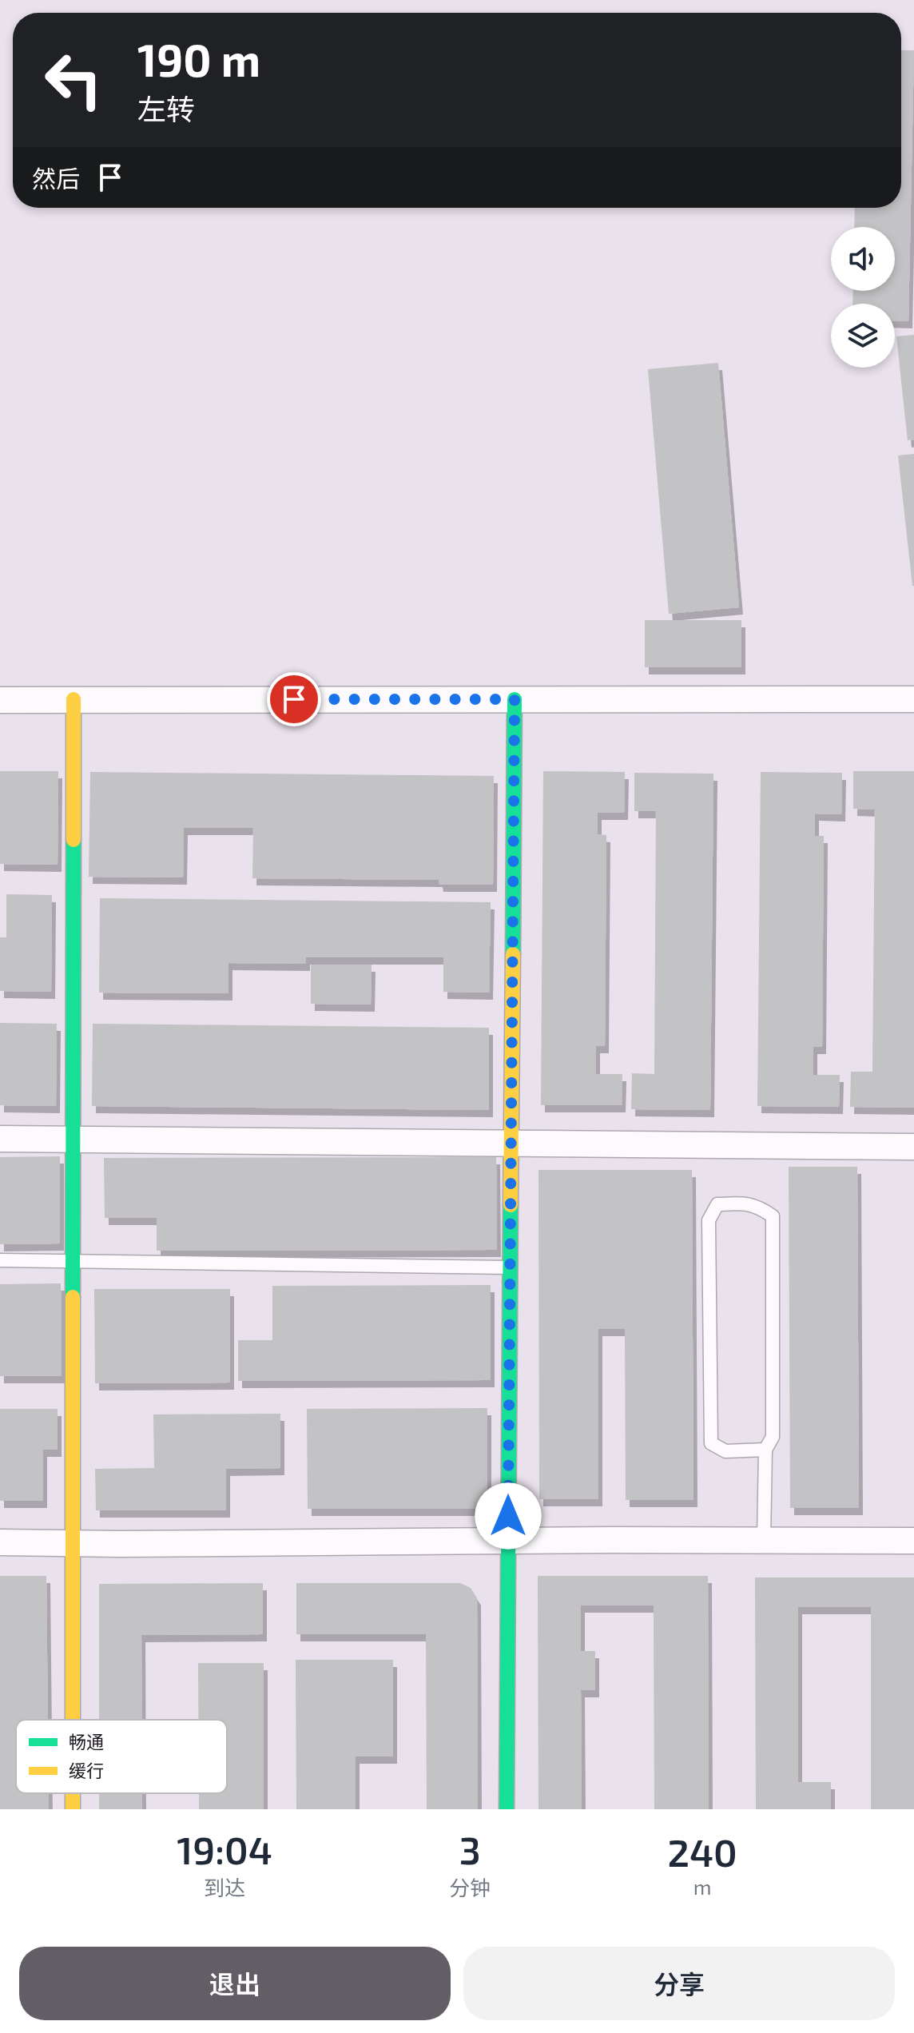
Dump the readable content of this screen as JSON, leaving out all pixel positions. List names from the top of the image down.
{
  "legend": ["畅通", "缓行"],
  "page": {
    "turn": ["190 m", "左转"],
    "then": "然后",
    "eta": [
      "19:04",
      "到达",
      "3",
      "分钟",
      "240",
      "m"
    ],
    "buttons": ["退出", "分享"]
  }
}
